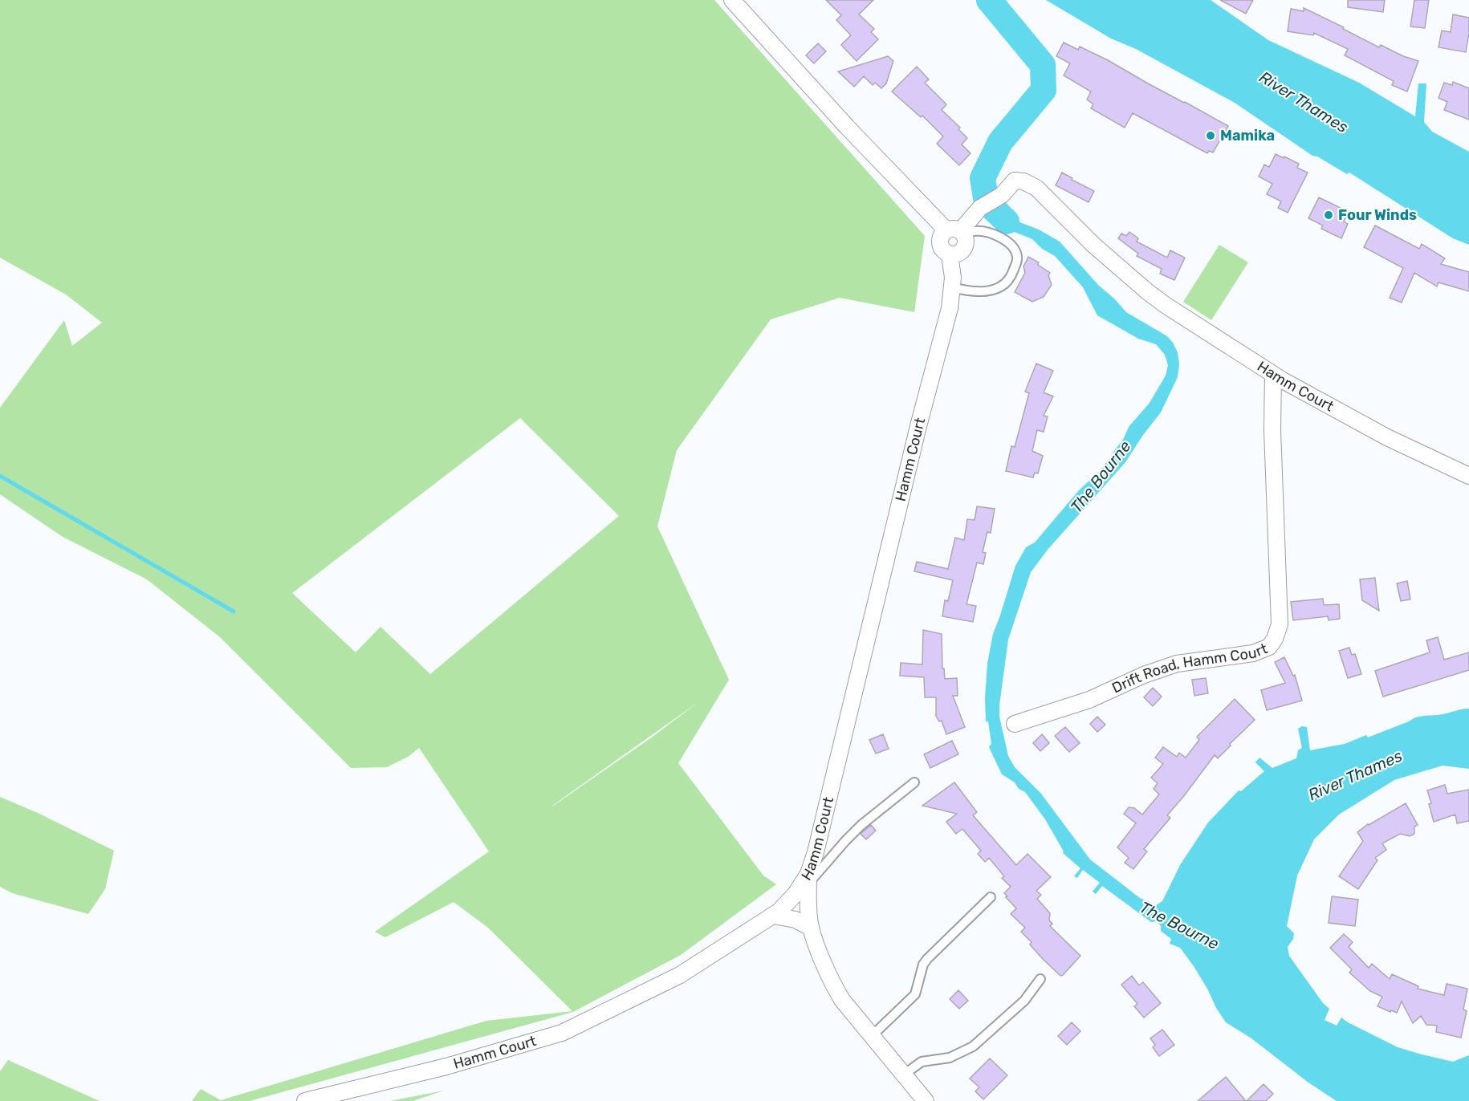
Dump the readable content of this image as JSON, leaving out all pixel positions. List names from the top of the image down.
{
  "streets": {
    "street": ["Hamm Court", "Drift Road, Hamm Court"]
  },
  "crossings": [
    ["Hamm Court", "Drift Road, Hamm Court"]
  ],
  "water": ["River Thames", "The Bourne"],
  "places": ["Mamika", "Four Winds"]
}
